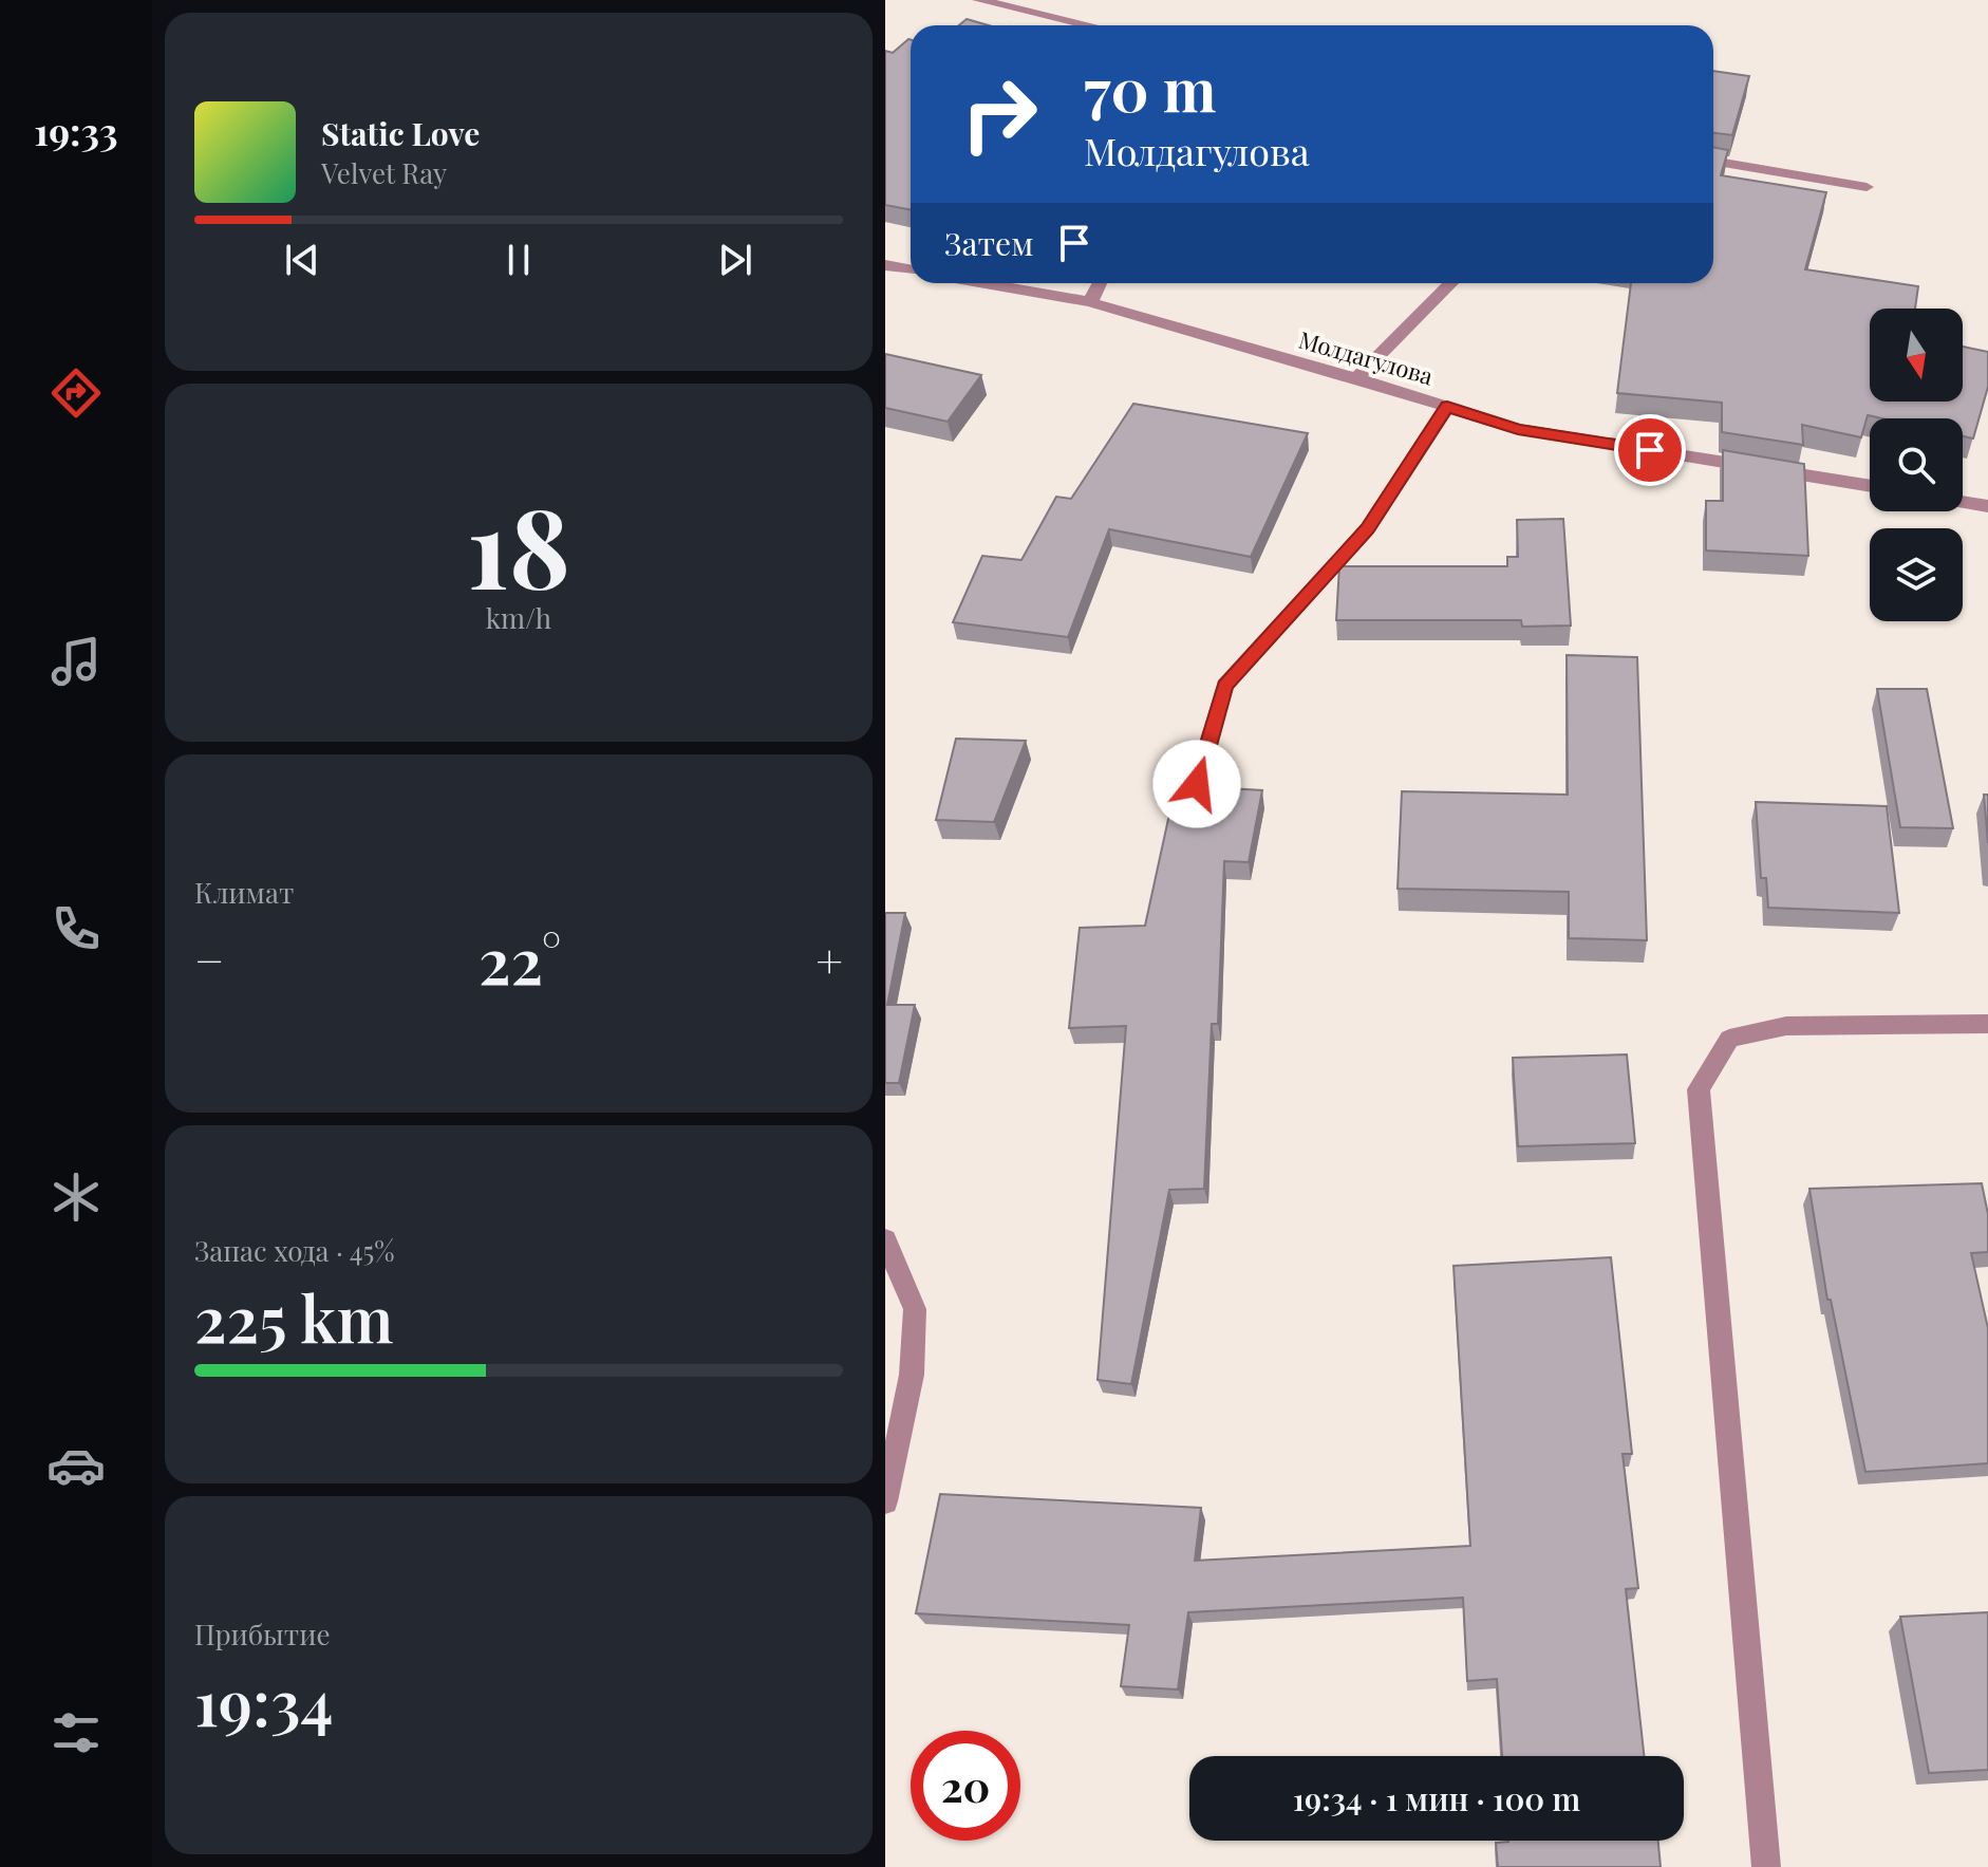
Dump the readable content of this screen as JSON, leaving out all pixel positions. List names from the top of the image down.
{
  "streets": {
    "street": ["Молдагулова"]
  },
  "north": "bottom",
  "page": {
    "tabs": "19:33",
    "turn": ["70 m", "Молдагулова"],
    "song": ["Static Love", "Velvet Ray"],
    "then": "Затем",
    "tile": [
      ["18", "km/h"],
      "Климат",
      ["Запас хода · 45%", "225 km"],
      ["Прибытие", "19:34"]
    ],
    "heat": ["−", "22°", "+"],
    "limit": "20",
    "trip": "19:34 · 1 мин · 100 m"
  }
}
